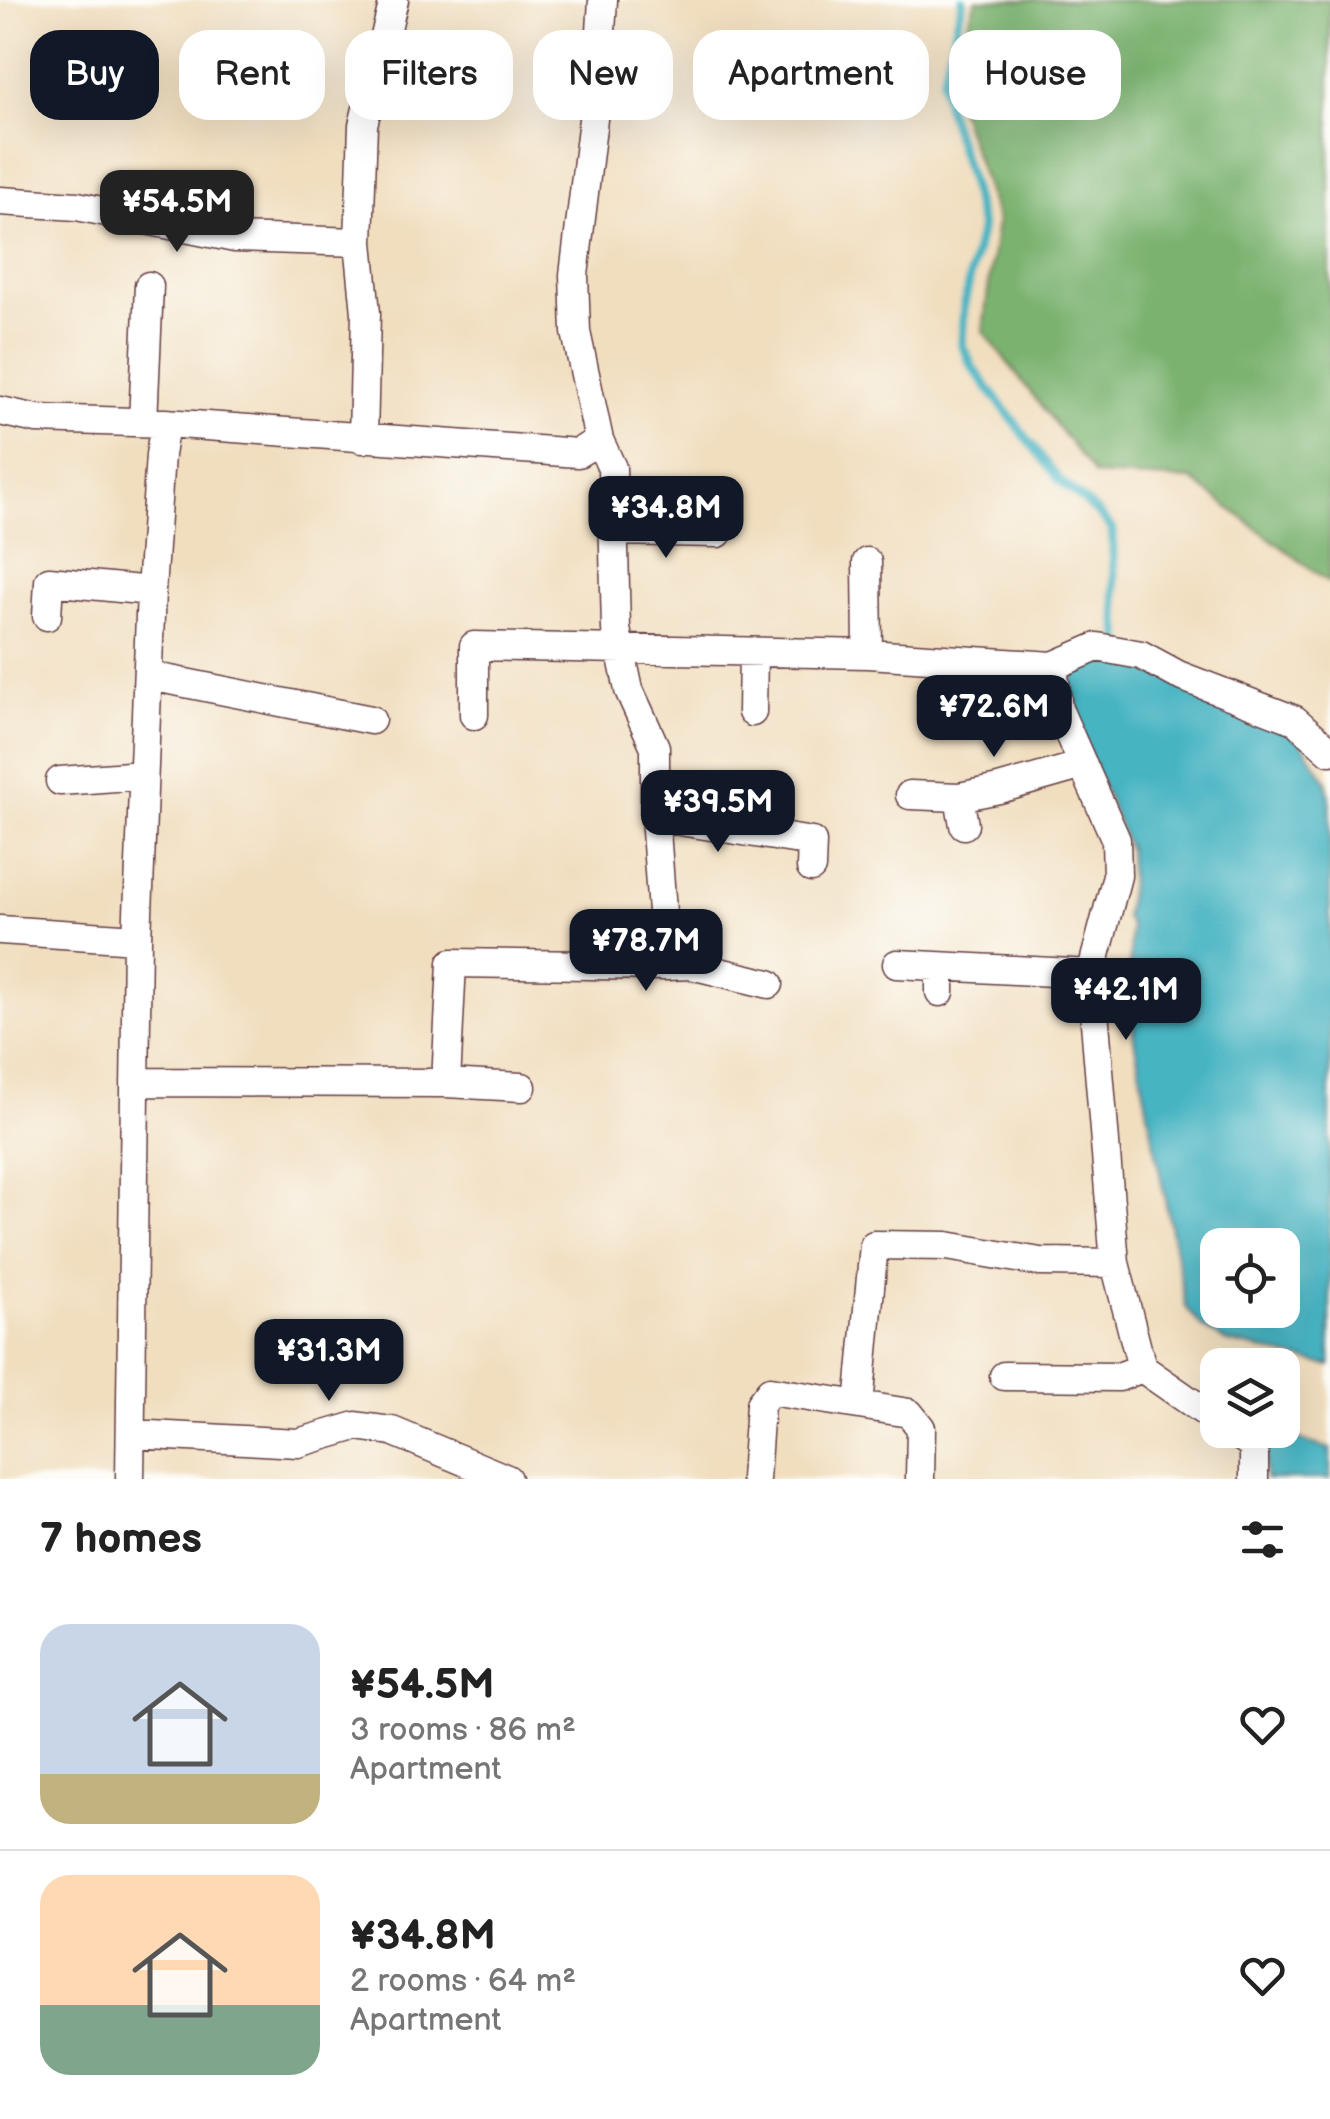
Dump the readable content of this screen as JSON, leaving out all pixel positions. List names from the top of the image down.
{
  "page": {
    "chip": [
      "Buy",
      "Rent",
      "Filters",
      "New",
      "Apartment",
      "House"
    ],
    "price": [
      "¥54.5M",
      "¥34.8M",
      "¥72.6M",
      "¥39.5M",
      "¥78.7M",
      "¥42.1M",
      "¥31.3M"
    ],
    "heading": "7 homes",
    "list": [
      {
        "name": "¥54.5M",
        "note": "3 rooms · 86 m² · Apartment"
      },
      {
        "name": "¥34.8M",
        "note": "2 rooms · 64 m² · Apartment"
      }
    ]
  }
}
